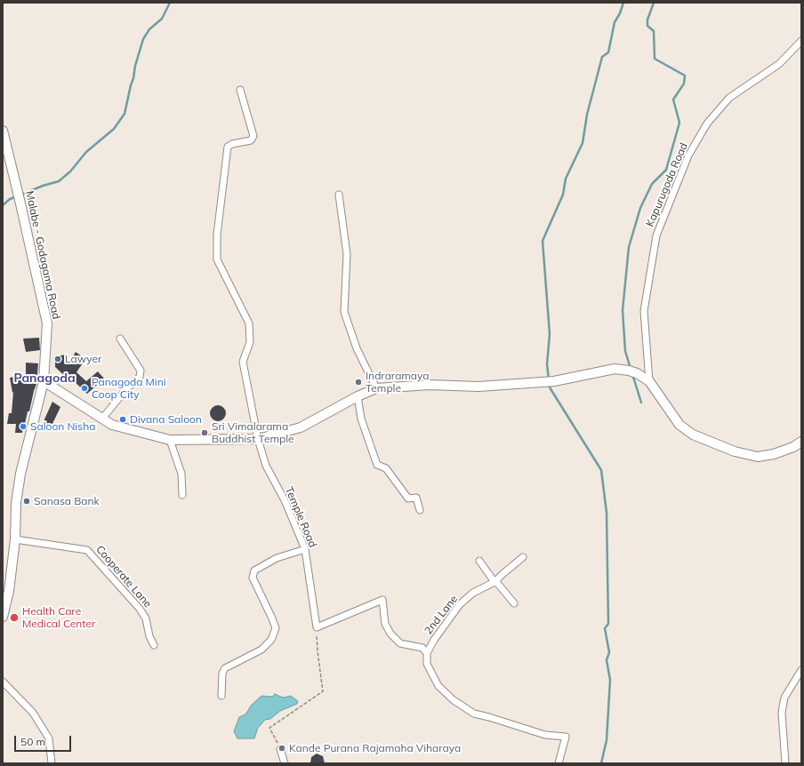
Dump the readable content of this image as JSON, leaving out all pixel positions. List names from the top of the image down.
{
  "streets": {
    "main road": ["Malabe - Godagama Road"],
    "street": [
      "Kapurugoda Road",
      "Temple Road",
      "Cooperate Lane",
      "2nd Lane"
    ]
  },
  "crossings": [
    ["Malabe - Godagama Road", "Cooperate Lane"]
  ],
  "districts": ["Panagoda"],
  "places": [
    "Lawyer",
    "Indraramaya Temple",
    "Panagoda Mini Coop City",
    "Divana Saloon",
    "Saloon Nisha",
    "Sri Vimalarama Buddhist Temple",
    "Sanasa Bank",
    "Health Care Medical Center",
    "Kande Purana Rajamaha Viharaya"
  ],
  "scale_bar": "50 m"
}
